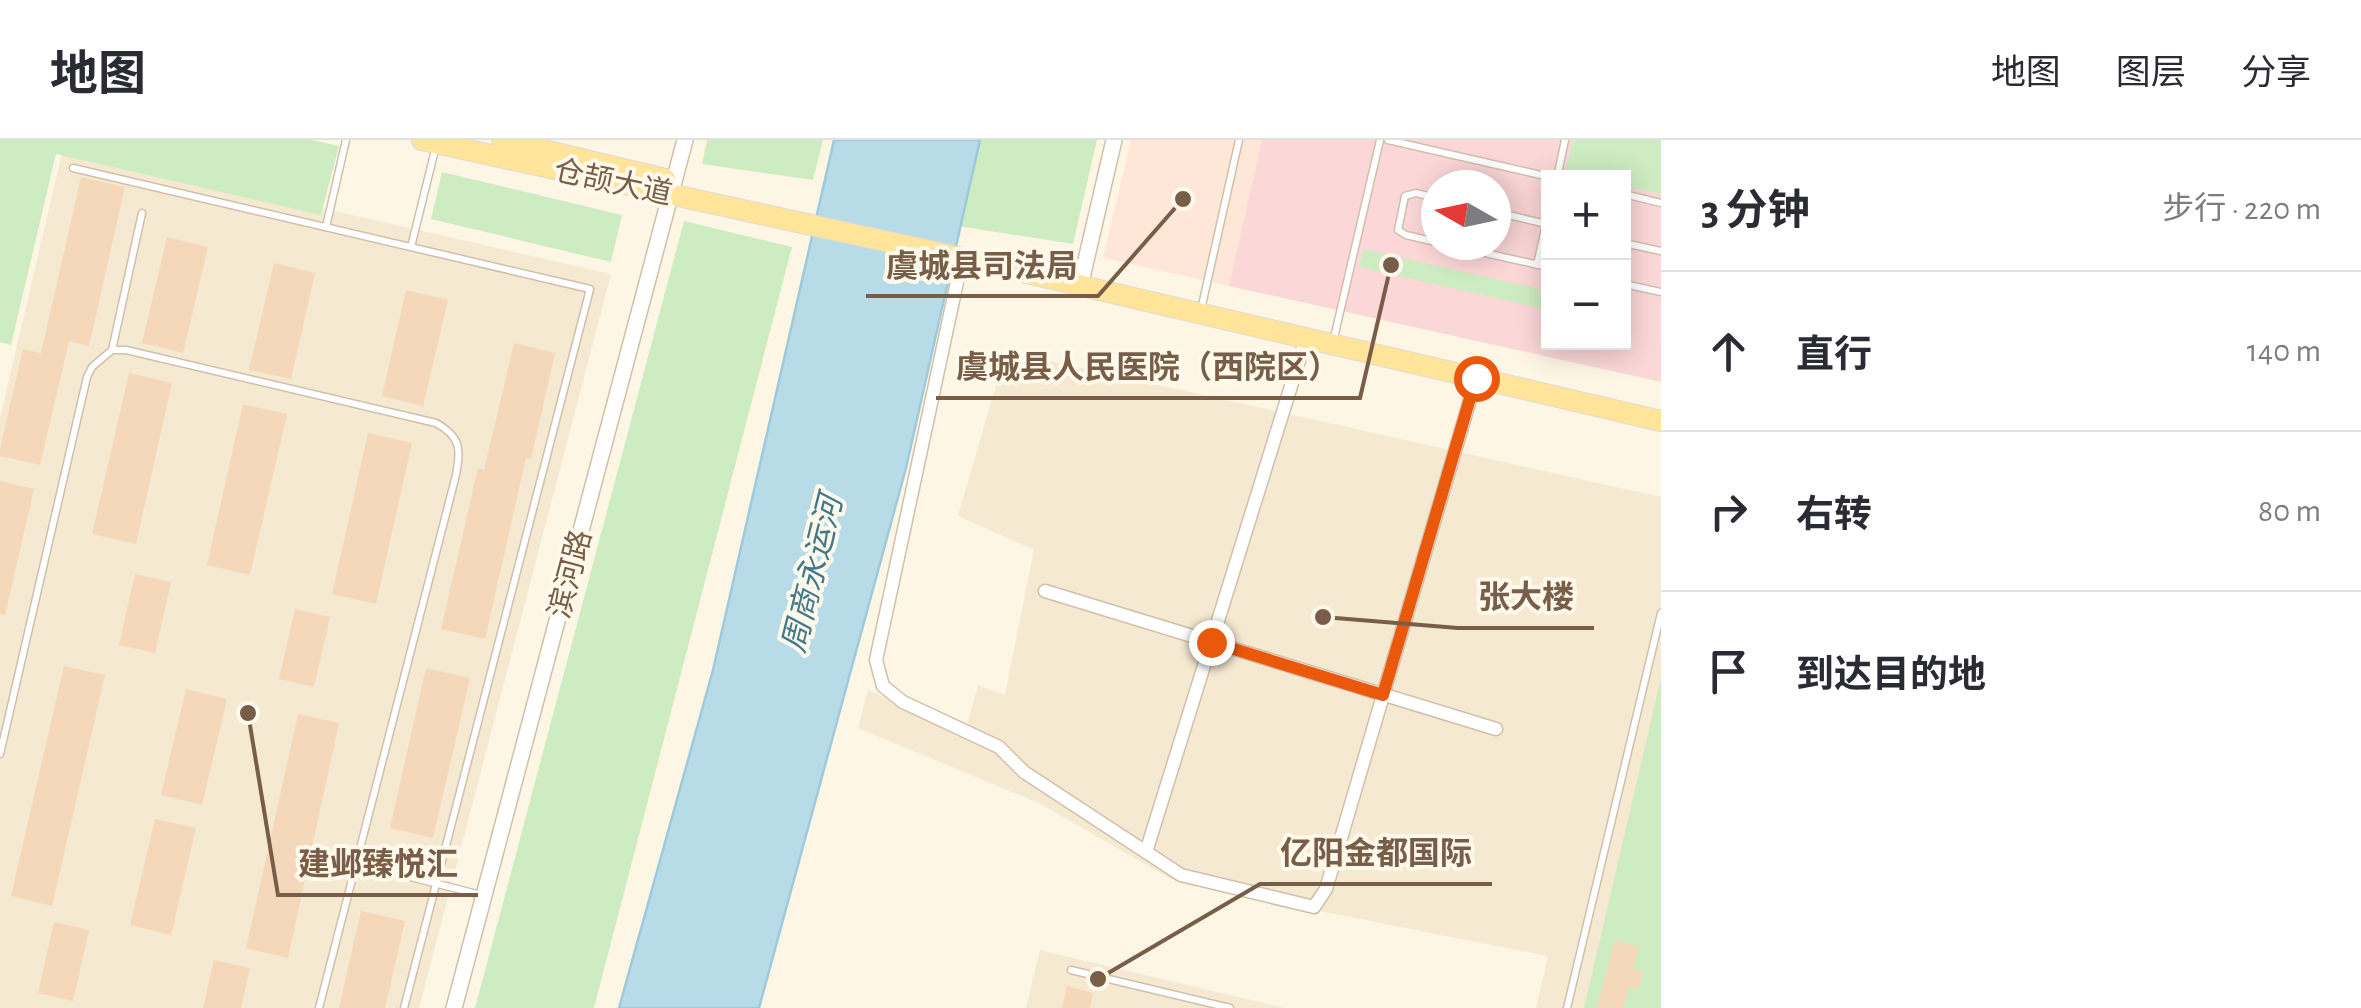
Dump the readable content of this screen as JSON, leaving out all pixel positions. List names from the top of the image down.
{
  "streets": {
    "main road": ["仓颉大道"],
    "street": ["滨河路"]
  },
  "crossings": [
    ["仓颉大道", "滨河路"]
  ],
  "water": ["周商永运河"],
  "places": [
    "虞城县司法局",
    "虞城县人民医院（西院区）",
    "张大楼",
    "建邺臻悦汇",
    "亿阳金都国际"
  ],
  "north": "left",
  "page": {
    "header": "地图",
    "nav": ["地图", "图层", "分享"],
    "heading": ["3 分钟", "步行 · 220 m"],
    "map_buttons": ["+", "−"],
    "list": [
      ["直行", "140 m"],
      ["右转", "80 m"],
      "到达目的地"
    ]
  }
}
